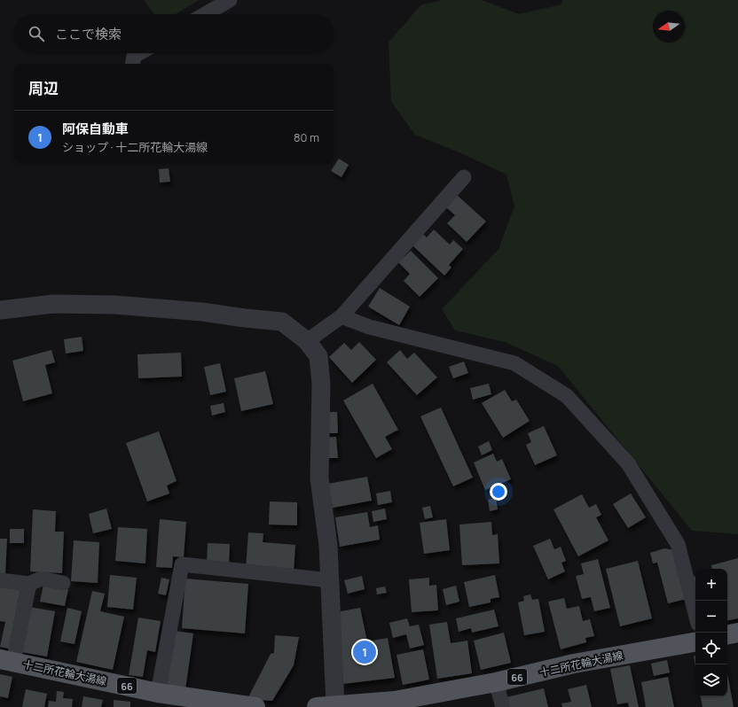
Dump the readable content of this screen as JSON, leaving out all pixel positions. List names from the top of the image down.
{
  "streets": {
    "main road": ["十二所花輪大湯線", "66"]
  },
  "north": "left",
  "page": {
    "search": "ここで検索",
    "heading": "周辺",
    "list": [
      {
        "mark": "1",
        "name": "阿保自動車",
        "note": "ショップ · 十二所花輪大湯線",
        "value": "80 m"
      }
    ],
    "map_buttons": ["+", "−"],
    "pins": "1"
  }
}
